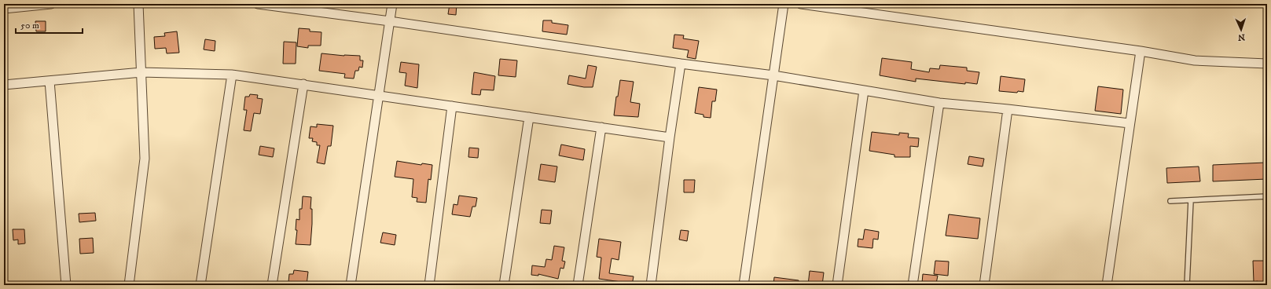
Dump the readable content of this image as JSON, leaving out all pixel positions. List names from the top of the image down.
{
  "scale_bar": "50 m",
  "north": "bottom"
}
